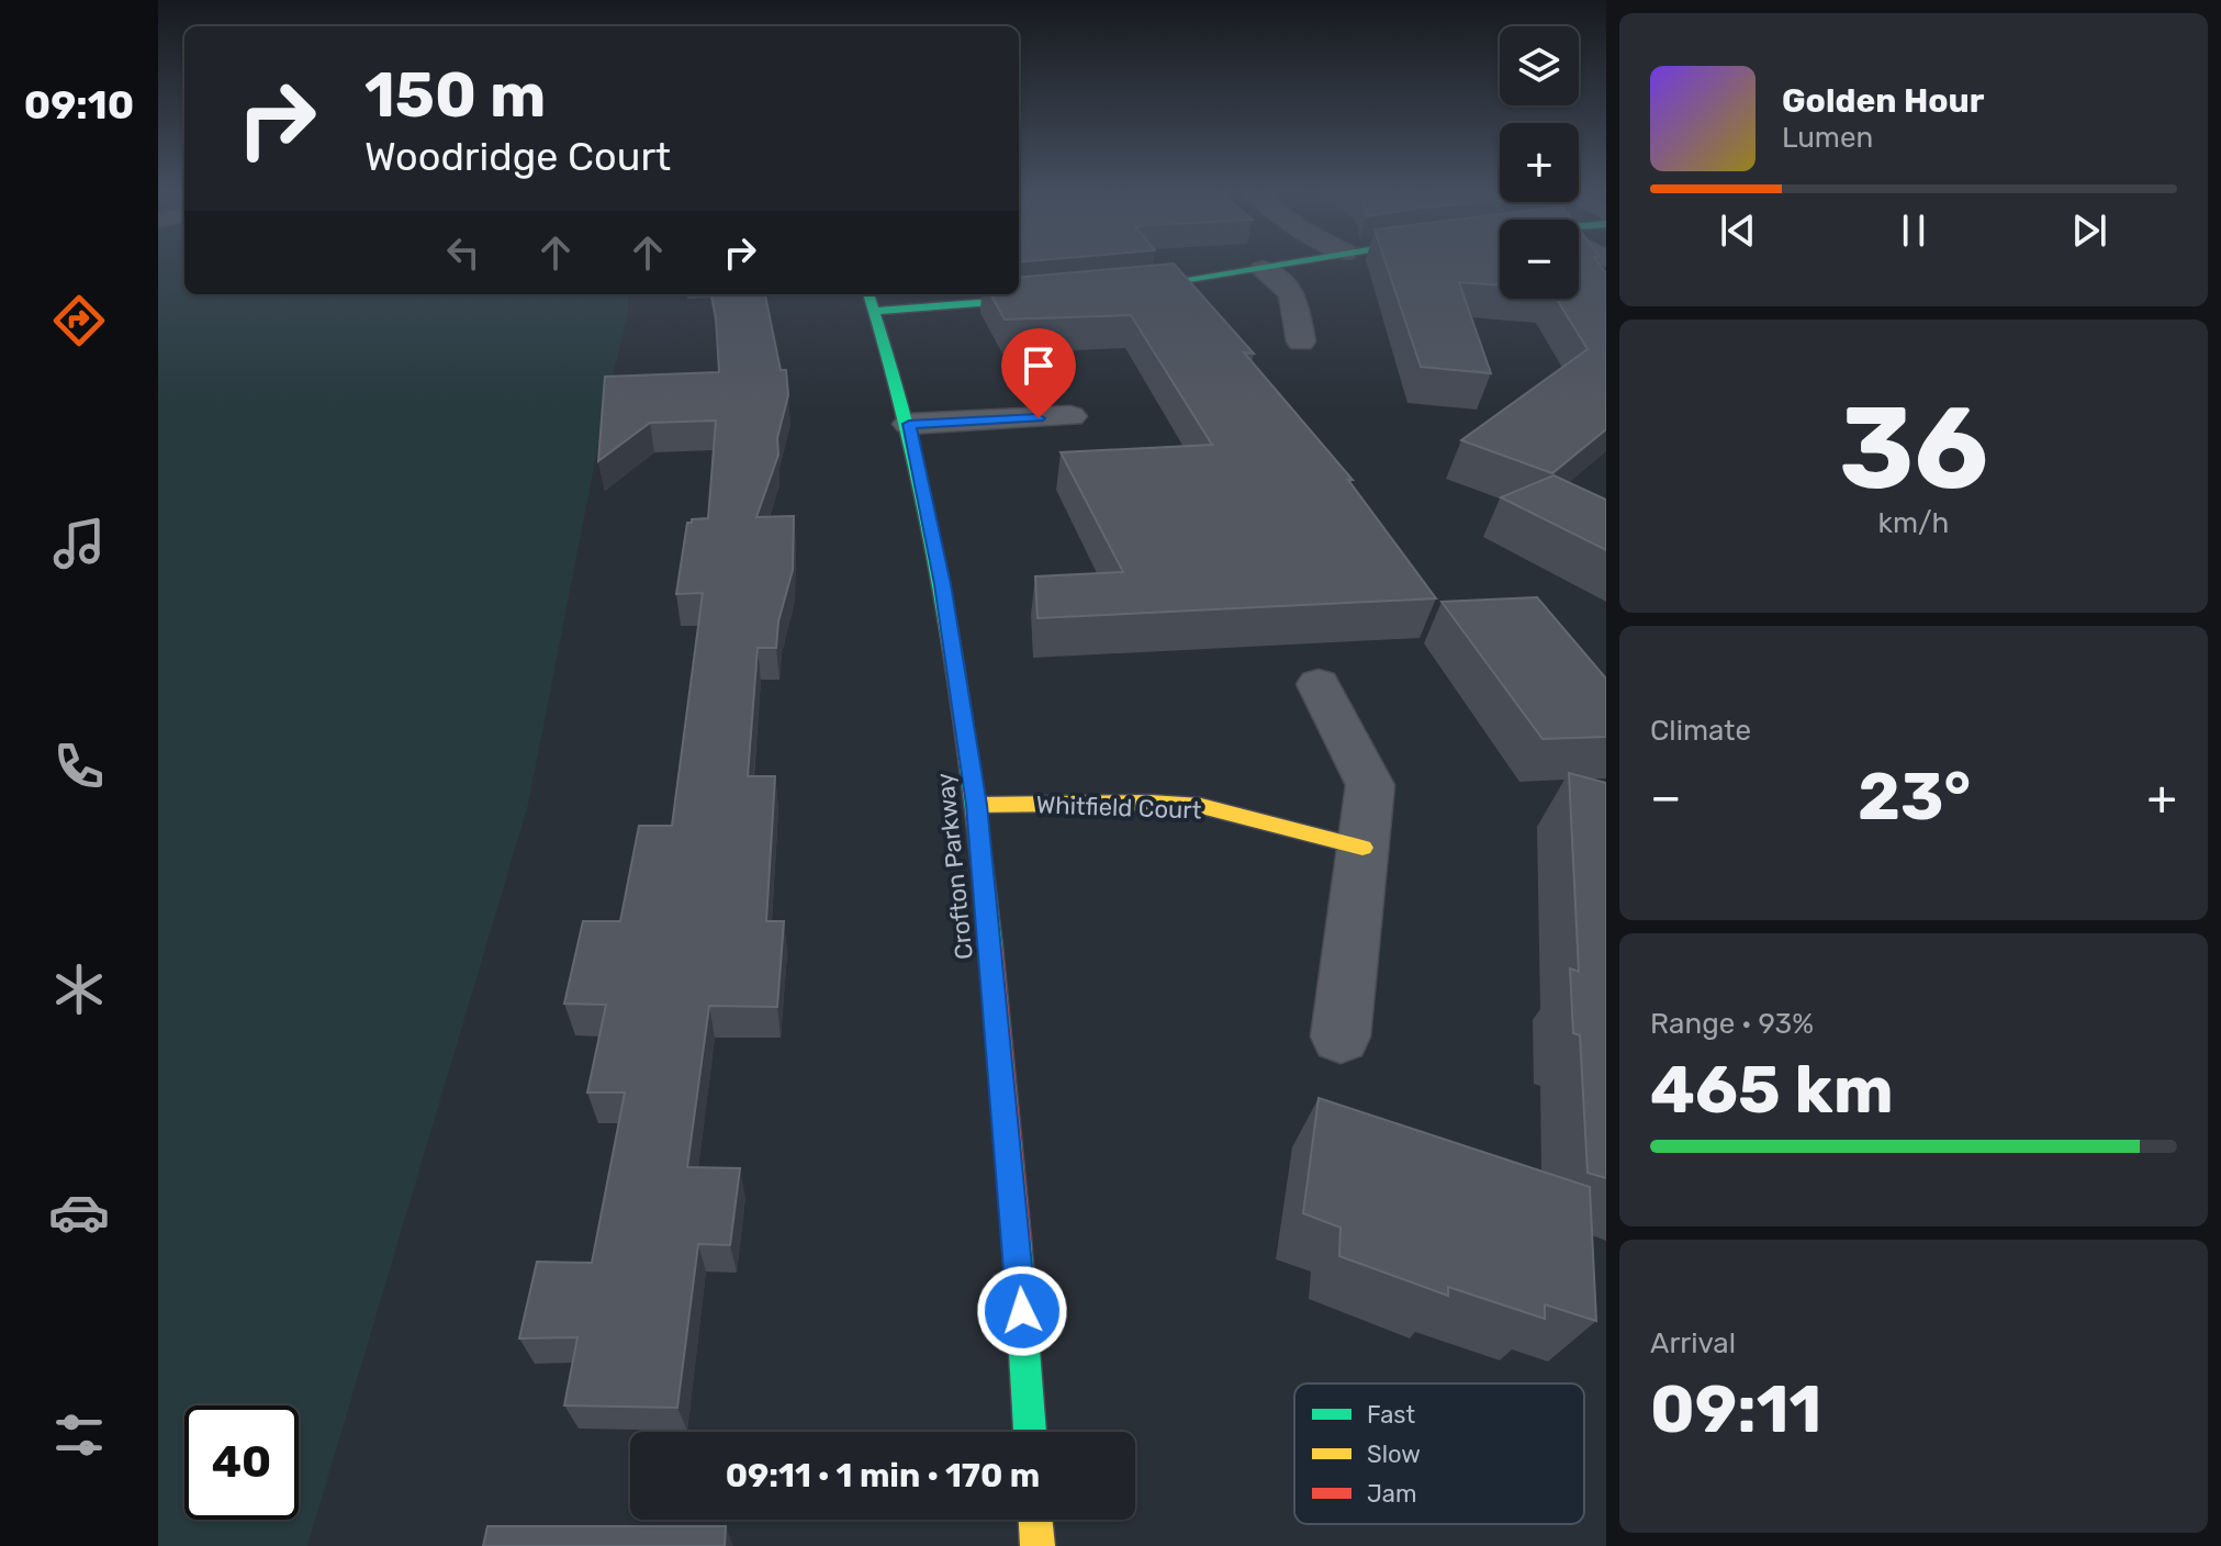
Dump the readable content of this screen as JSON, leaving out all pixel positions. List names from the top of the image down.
{
  "streets": {
    "street": ["Whitfield Court", "Crofton Parkway"]
  },
  "crossings": [
    ["Whitfield Court", "Crofton Parkway"]
  ],
  "legend": ["Fast", "Slow", "Jam"],
  "page": {
    "tabs": "09:10",
    "map_buttons": ["+", "−"],
    "turn": ["150 m", "Woodridge Court"],
    "song": ["Golden Hour", "Lumen"],
    "tile": [
      ["36", "km/h"],
      "Climate",
      ["Range · 93%", "465 km"],
      ["Arrival", "09:11"]
    ],
    "heat": ["−", "23°", "+"],
    "limit": "40",
    "trip": "09:11 · 1 min · 170 m"
  }
}
